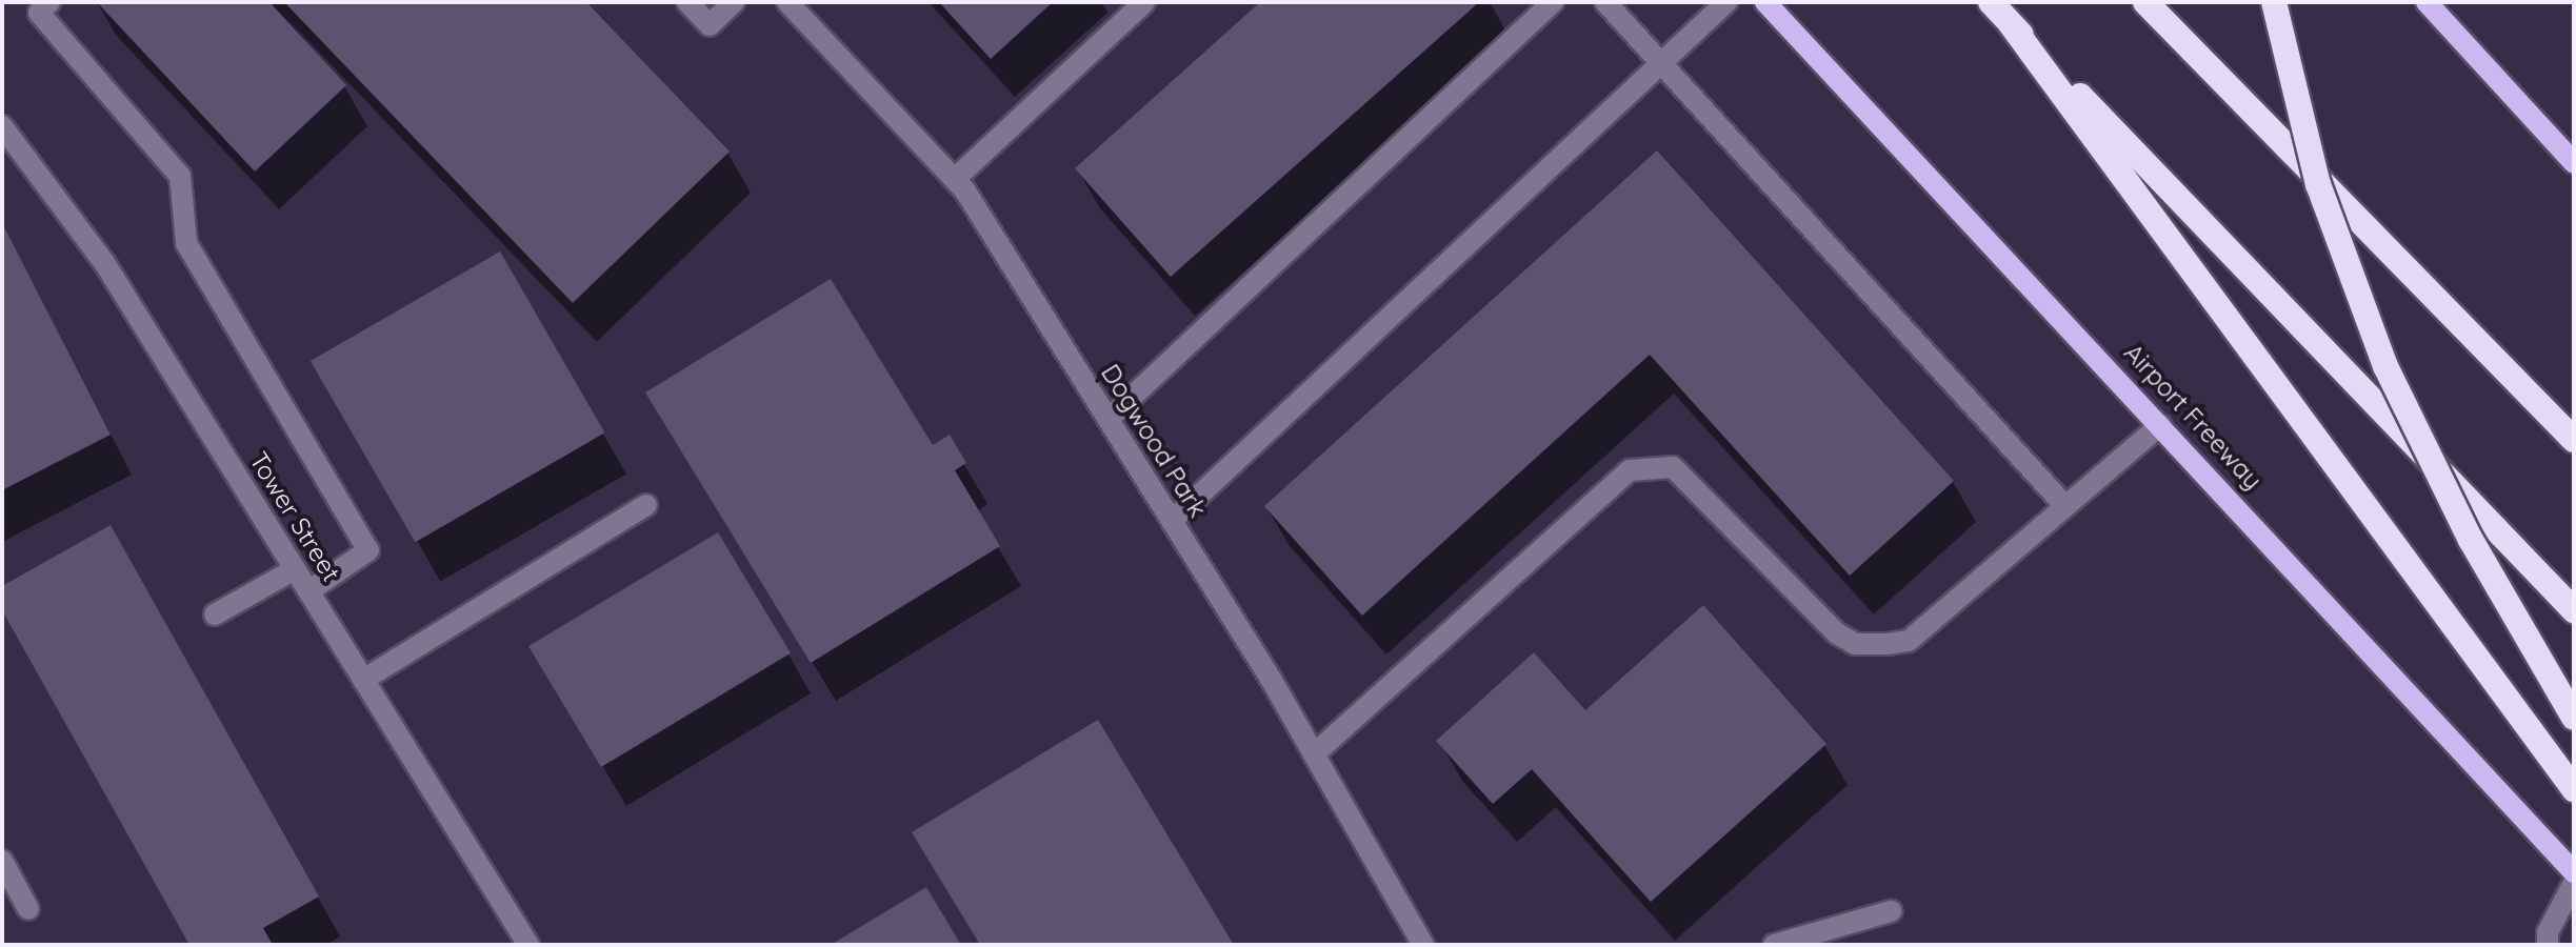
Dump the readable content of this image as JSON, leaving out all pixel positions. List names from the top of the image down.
{
  "streets": {
    "main road": ["Airport Freeway"],
    "street": ["Dogwood Park", "Tower Street"]
  }
}
